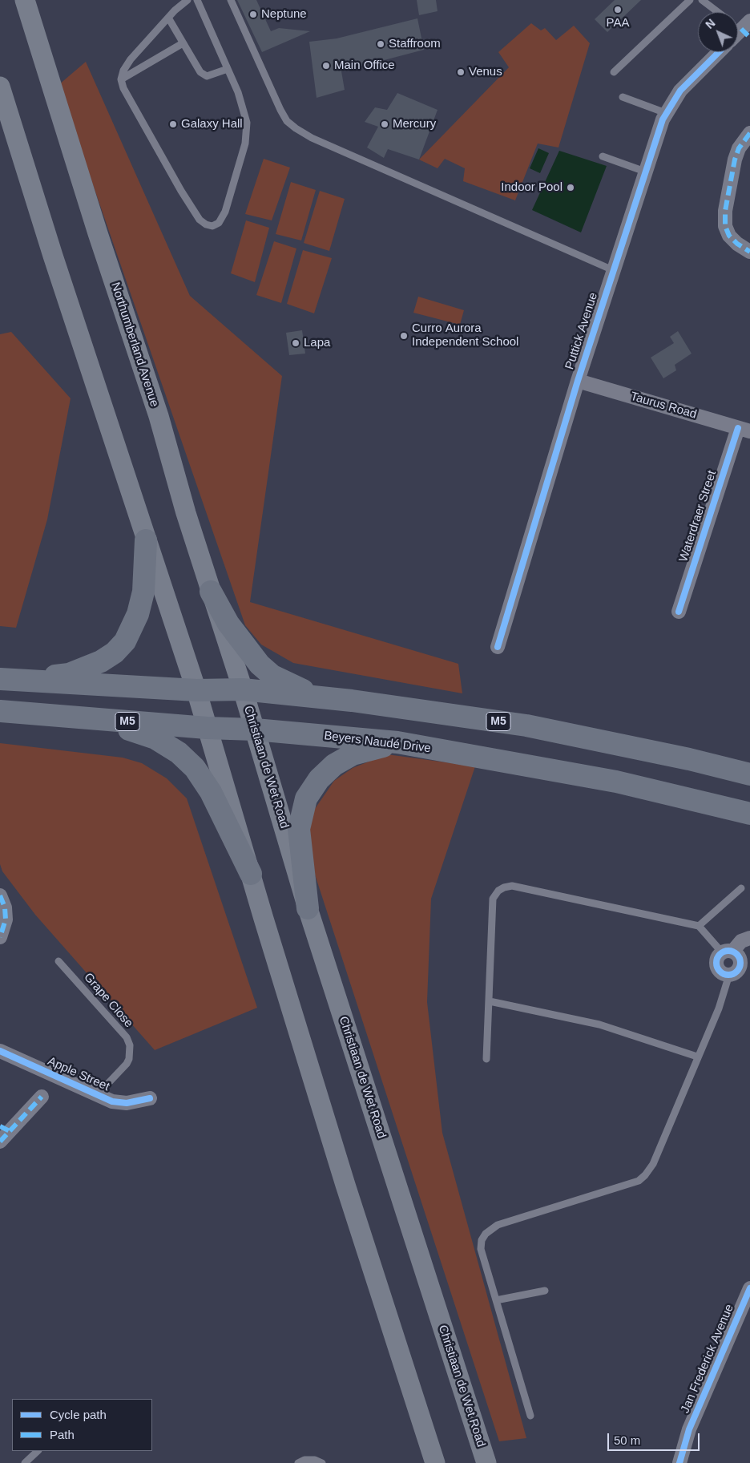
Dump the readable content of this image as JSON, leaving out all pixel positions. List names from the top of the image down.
{
  "streets": {
    "main road": [
      "Northumberland Avenue",
      "M5",
      "Beyers Naudé Drive",
      "Christiaan de Wet Road"
    ],
    "street": [
      "Puttick Avenue",
      "Taurus Road",
      "Waterdraer Street",
      "Apple Street",
      "Jan Frederick Avenue"
    ],
    "lane": ["Grape Close"]
  },
  "crossings": [
    ["Puttick Avenue", "Taurus Road"],
    ["Northumberland Avenue", "M5"],
    ["Northumberland Avenue", "Christiaan de Wet Road"],
    ["Taurus Road", "Waterdraer Street"],
    ["M5", "Christiaan de Wet Road"],
    ["Beyers Naudé Drive", "Christiaan de Wet Road"],
    ["Grape Close", "Apple Street"]
  ],
  "places": [
    "PAA",
    "Neptune",
    "Staffroom",
    "Main Office",
    "Venus",
    "Galaxy Hall",
    "Mercury",
    "Indoor Pool",
    "Curro Aurora Independent School",
    "Lapa"
  ],
  "legend": ["Cycle path", "Path"],
  "scale_bar": "50 m",
  "north": "top left"
}
